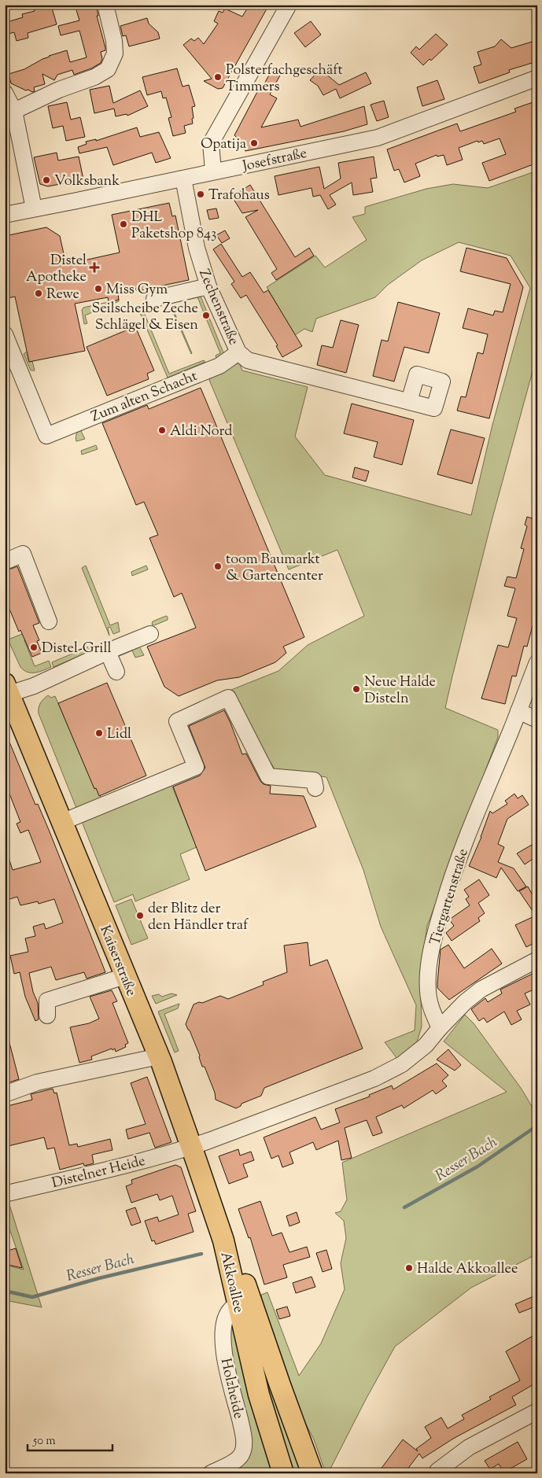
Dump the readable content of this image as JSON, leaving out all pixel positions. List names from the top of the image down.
{
  "streets": {
    "main road": ["Kaiserstraße", "Akkoallee"],
    "street": [
      "Josefstraße",
      "Zechenstraße",
      "Zum alten Schacht",
      "Tiergartenstraße",
      "Distelner Heide",
      "Holzheide"
    ]
  },
  "crossings": [
    ["Josefstraße", "Zechenstraße"],
    ["Zechenstraße", "Zum alten Schacht"],
    ["Kaiserstraße", "Distelner Heide"],
    ["Kaiserstraße", "Akkoallee"],
    ["Akkoallee", "Holzheide"]
  ],
  "water": ["Resser Bach"],
  "places": {
    "other": [
      "Polsterfachgeschäft Timmers",
      "Opatija",
      "Volksbank",
      "Trafohaus",
      "DHL Paketshop 843",
      "Miss Gym",
      "Rewe",
      "Seilscheibe Zeche Schlägel & Eisen",
      "Aldi Nord",
      "toom Baumarkt & Gartencenter",
      "Distel-Grill",
      "Neue Halde Disteln",
      "Lidl",
      "der Blitz der den Händler traf",
      "Halde Akkoallee"
    ],
    "health": ["Distel Apotheke"]
  },
  "scale_bar": "50 m"
}
